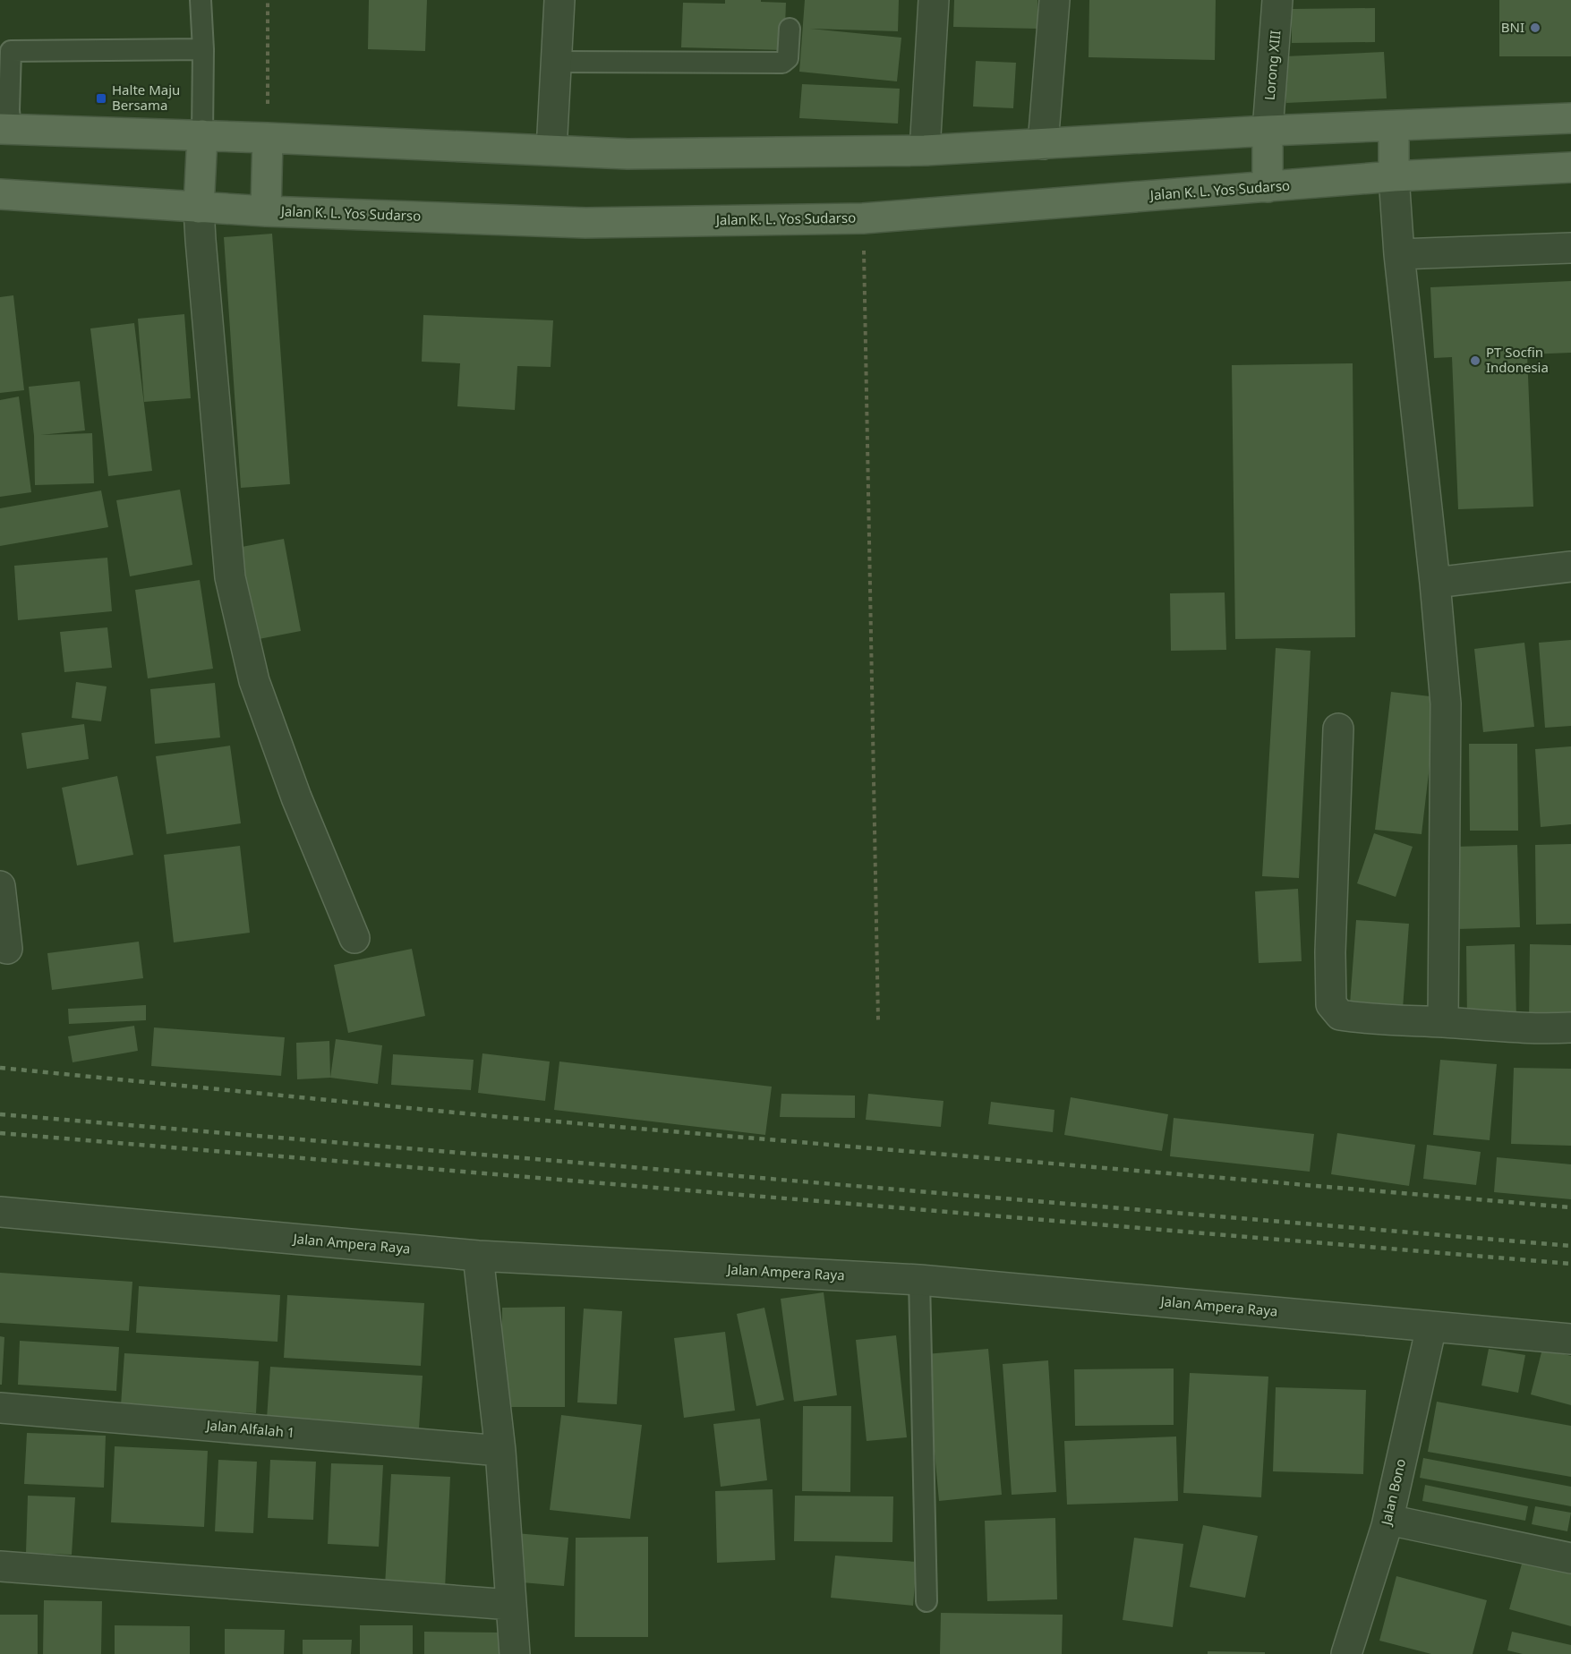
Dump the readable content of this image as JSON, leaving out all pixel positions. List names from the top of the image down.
{
  "streets": {
    "main road": ["Jalan K. L. Yos Sudarso"],
    "street": [
      "Lorong XIII",
      "Jalan Ampera Raya",
      "Jalan Alfalah 1",
      "Jalan Bono"
    ]
  },
  "crossings": [
    ["Jalan Ampera Raya", "Jalan Bono"]
  ],
  "places": {
    "other": ["BNI", "PT Socfin Indonesia"],
    "transit": ["Halte Maju Bersama"]
  }
}
